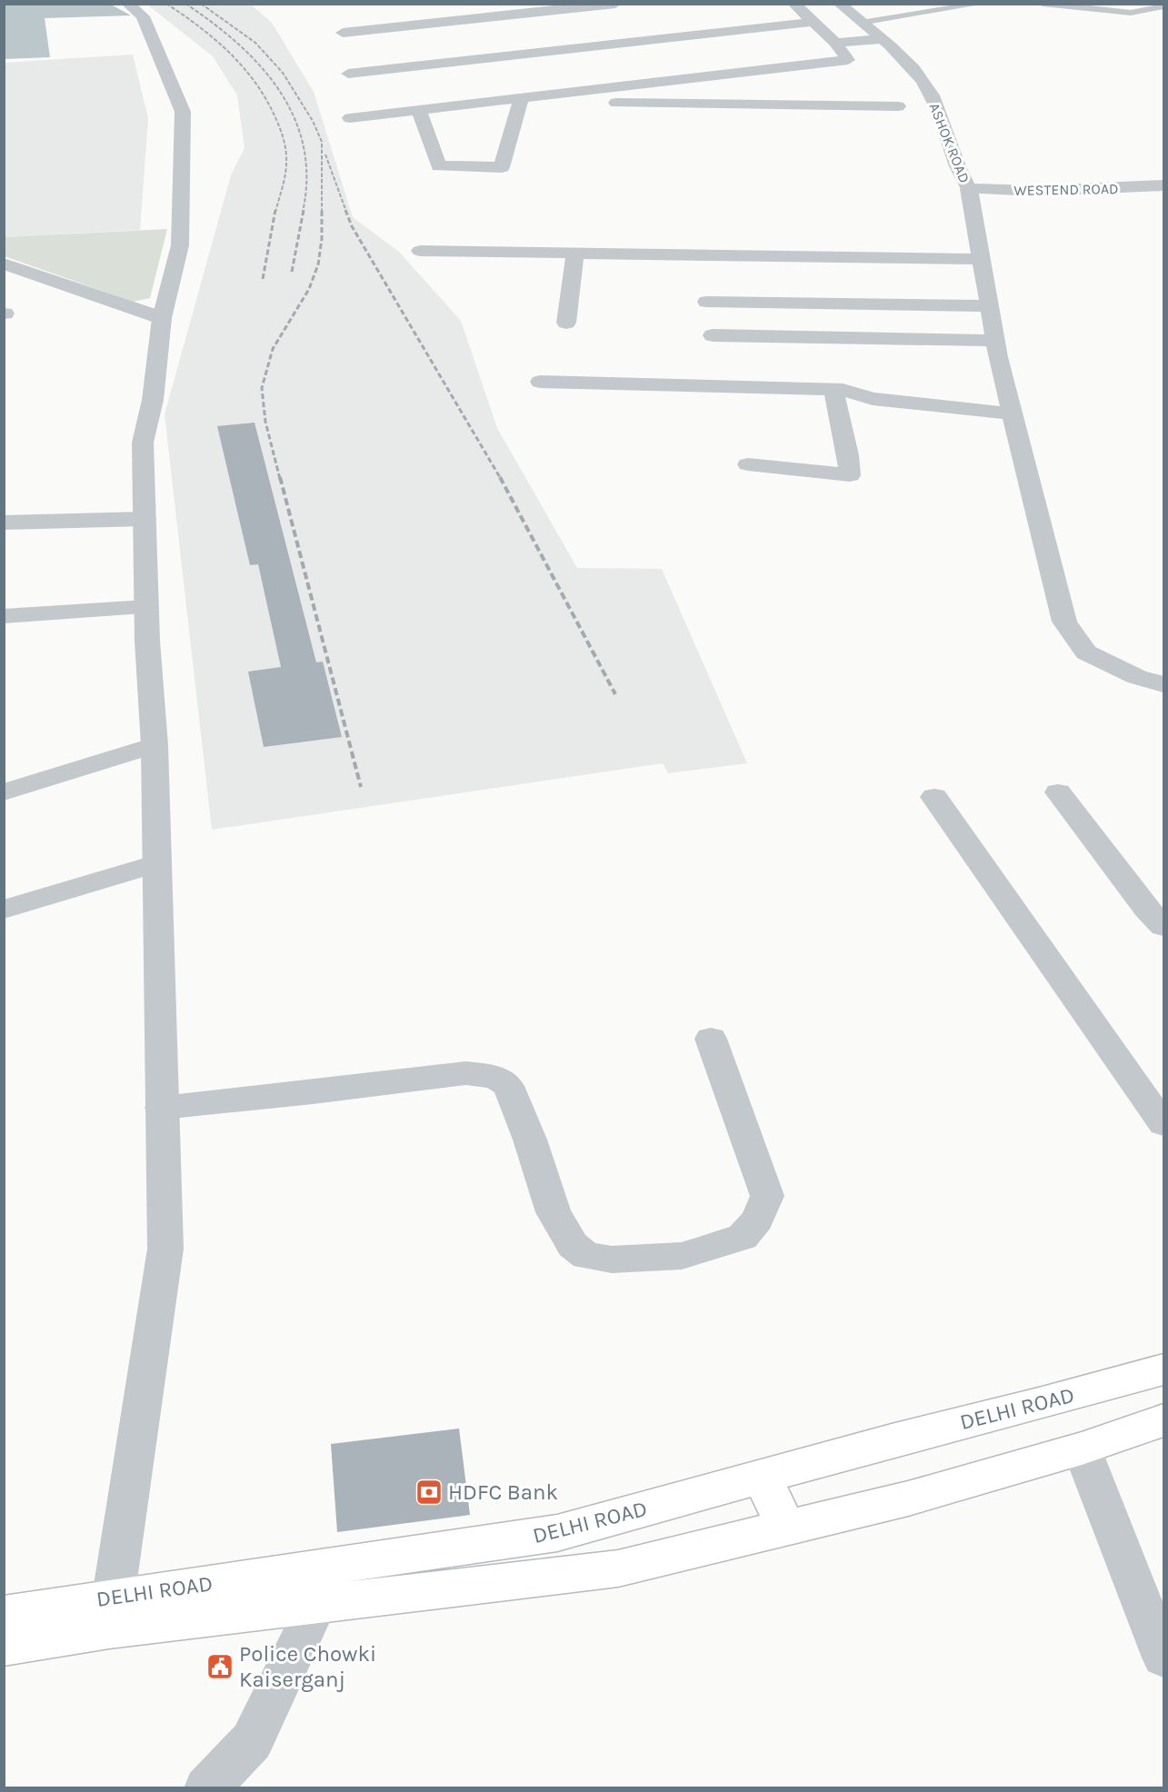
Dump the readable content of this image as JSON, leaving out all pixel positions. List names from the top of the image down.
{
  "streets": {
    "main road": ["DELHI ROAD"],
    "street": ["ASHOK ROAD", "WESTEND ROAD"]
  },
  "crossings": [
    ["ASHOK ROAD", "WESTEND ROAD"]
  ],
  "places": {
    "bank": ["HDFC Bank"],
    "public building": ["Police Chowki Kaiserganj"]
  }
}
